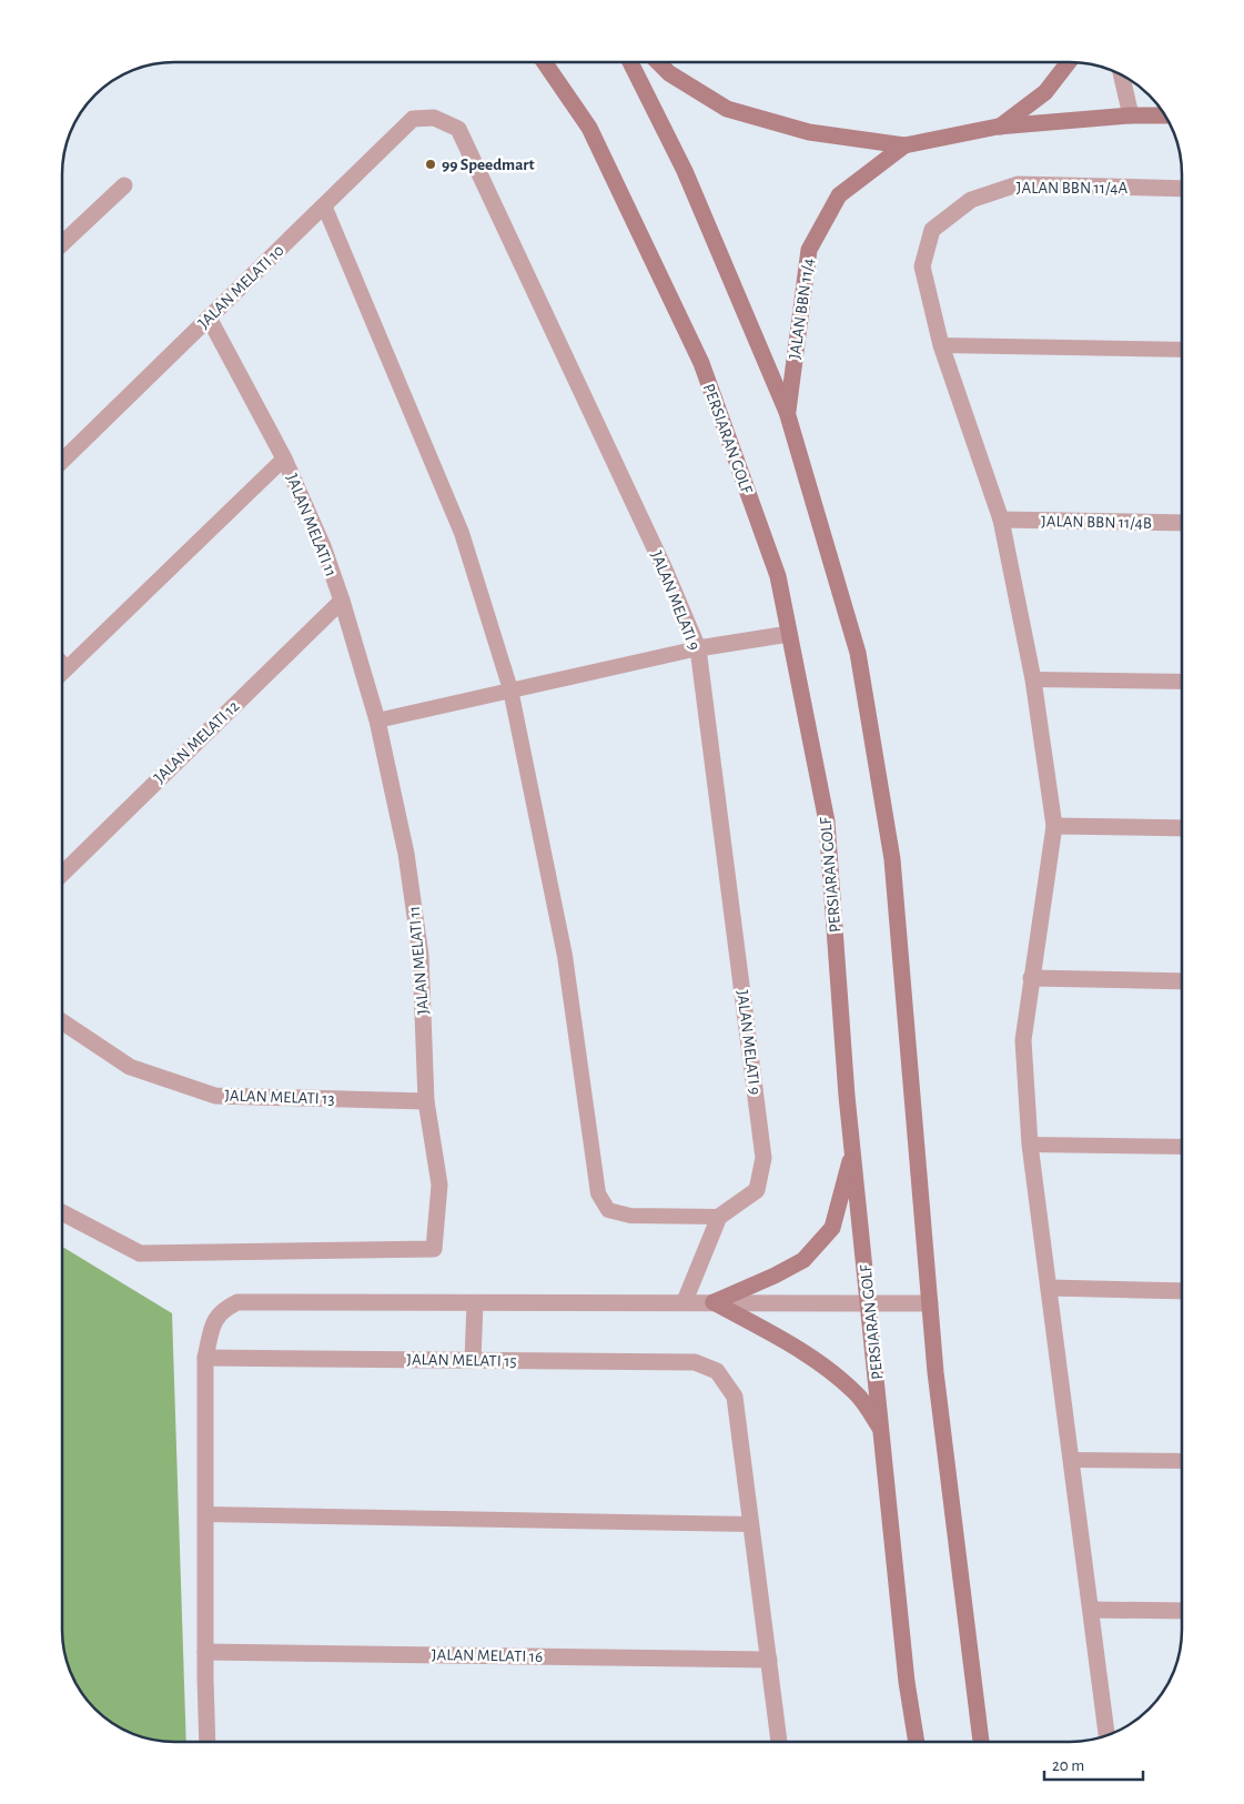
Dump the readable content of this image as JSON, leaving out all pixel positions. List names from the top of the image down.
{
  "streets": {
    "street": [
      "JALAN BBN 11/4A",
      "JALAN MELATI 10",
      "JALAN BBN 11/4",
      "PERSIARAN GOLF",
      "JALAN BBN 11/4B",
      "JALAN MELATI 11",
      "JALAN MELATI 9",
      "JALAN MELATI 12",
      "JALAN MELATI 13",
      "JALAN MELATI 15",
      "JALAN MELATI 16"
    ]
  },
  "crossings": [
    ["JALAN MELATI 10", "JALAN MELATI 11"],
    ["JALAN MELATI 10", "JALAN MELATI 9"],
    ["JALAN MELATI 11", "JALAN MELATI 12"],
    ["JALAN MELATI 11", "JALAN MELATI 13"]
  ],
  "places": ["99 Speedmart"],
  "scale_bar": "20 m"
}
